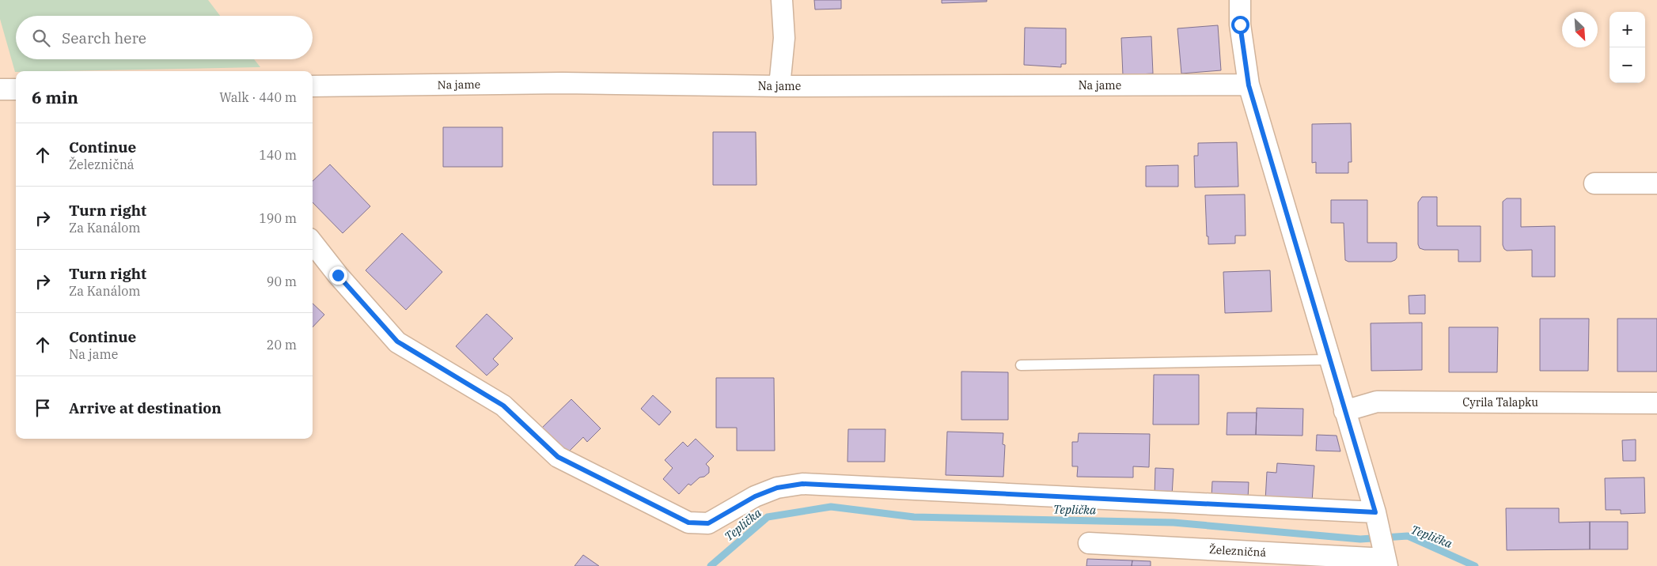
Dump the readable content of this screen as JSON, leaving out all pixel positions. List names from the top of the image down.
{
  "streets": {
    "street": ["Na jame", "Cyrila Talapku", "Železničná"]
  },
  "crossings": [
    ["Na jame", "Železničná"],
    ["Cyrila Talapku", "Železničná"]
  ],
  "water": ["Teplička"],
  "north": "bottom right",
  "page": {
    "map_buttons": ["+", "−"],
    "search": "Search here",
    "heading": ["6 min", "Walk · 440 m"],
    "list": [
      ["Continue", "Železničná", "140 m"],
      ["Turn right", "Za Kanálom", "190 m"],
      ["Turn right", "Za Kanálom", "90 m"],
      ["Continue", "Na jame", "20 m"],
      "Arrive at destination"
    ]
  }
}
